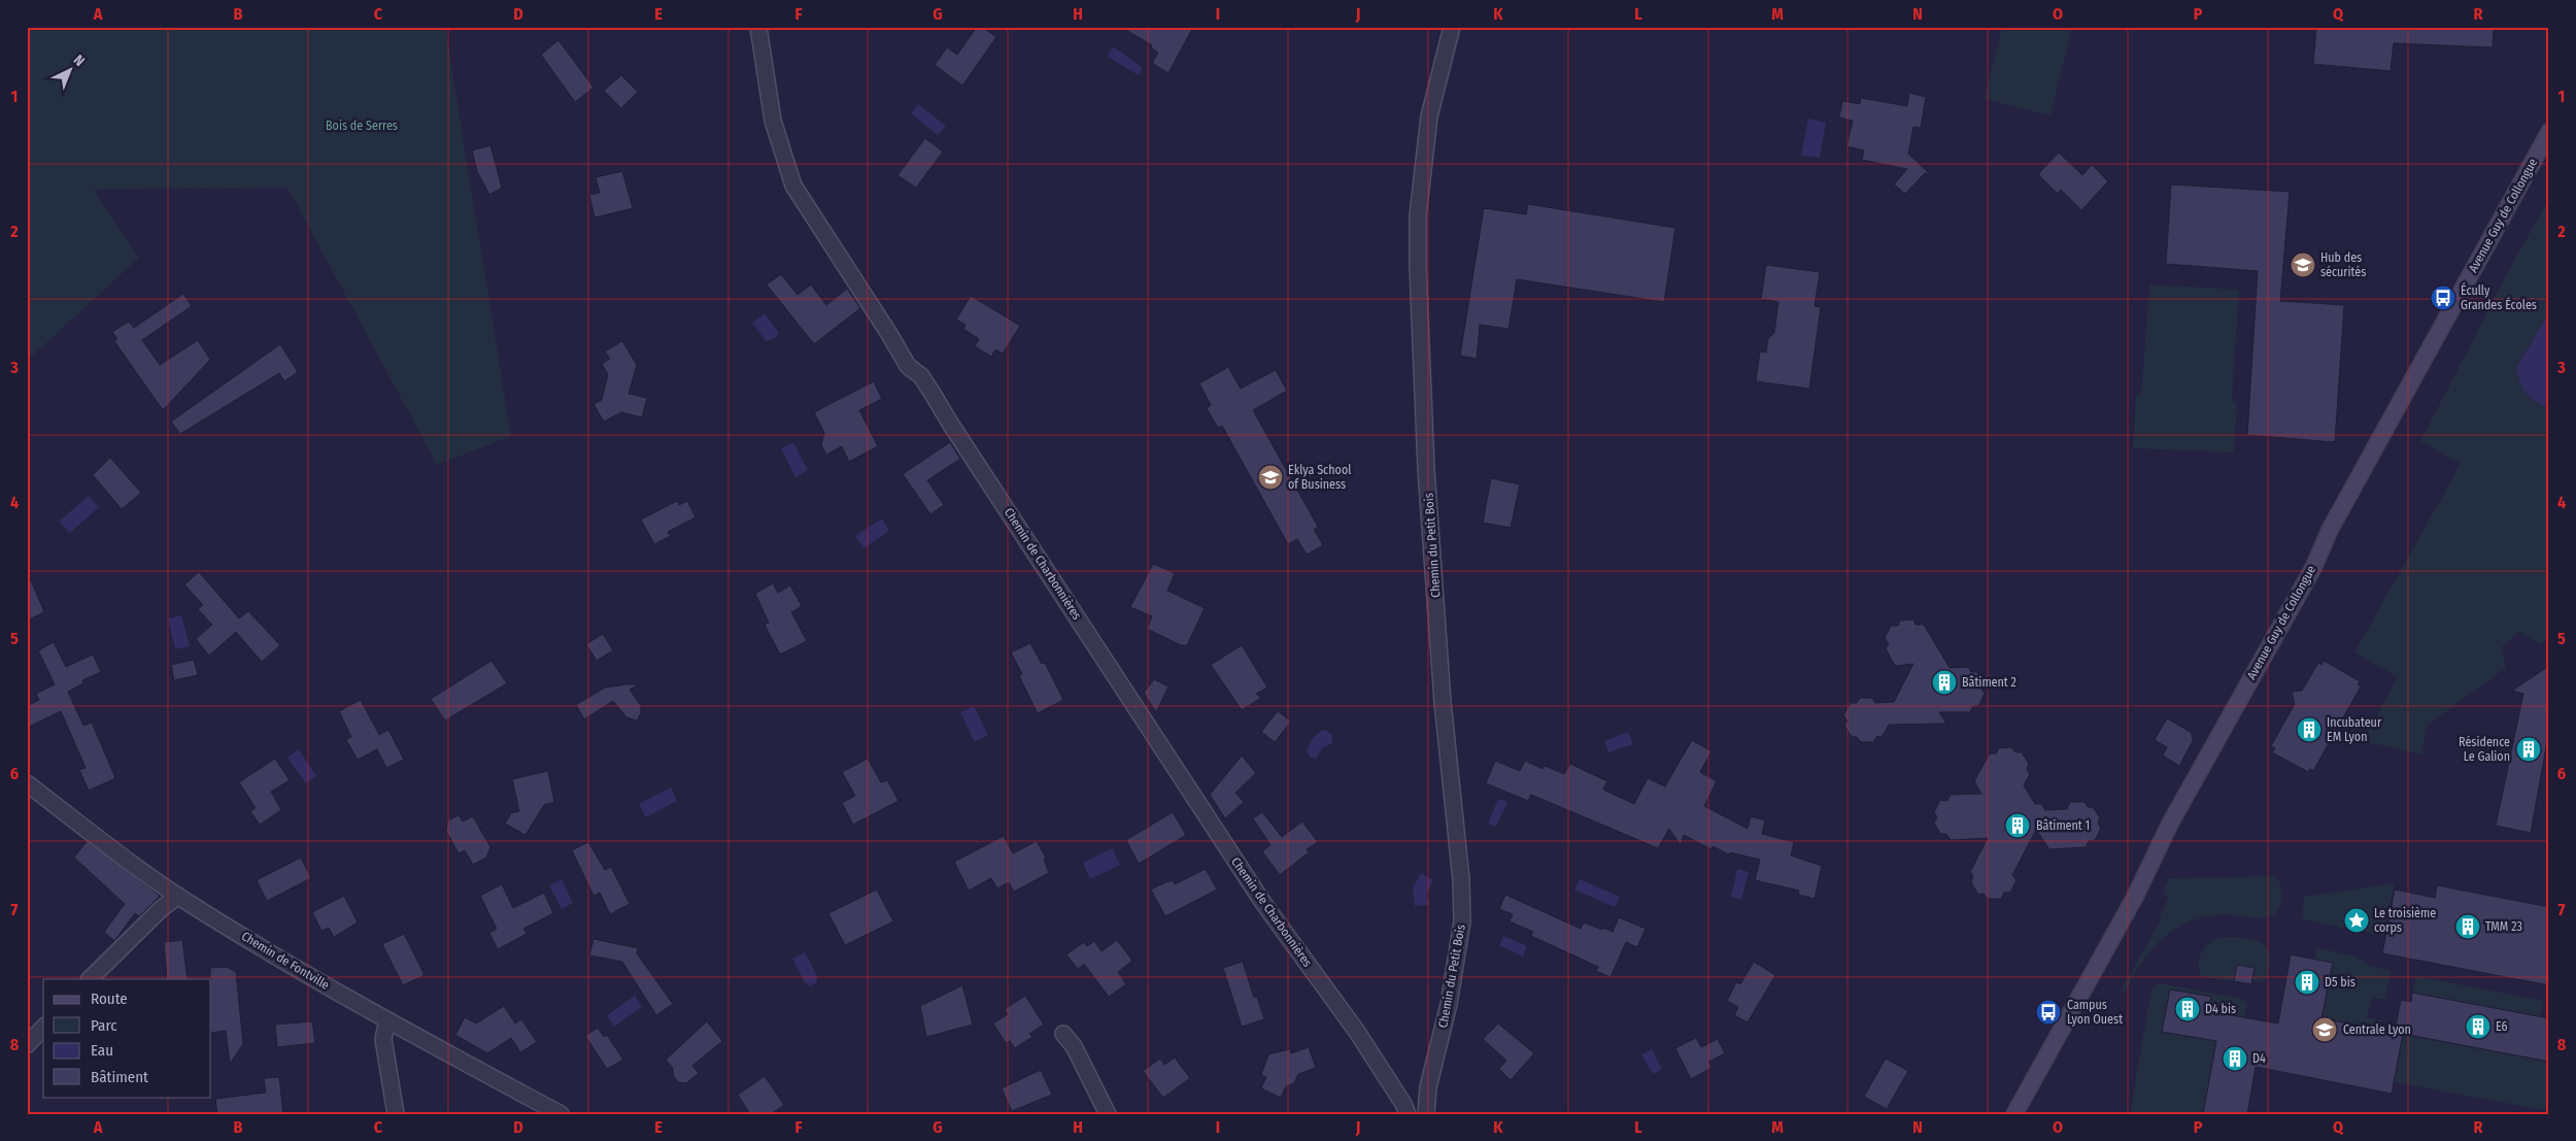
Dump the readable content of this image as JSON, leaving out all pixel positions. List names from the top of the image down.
{
  "streets": {
    "main road": ["Avenue Guy de Collongue"],
    "street": ["Chemin du Petit Bois", "Chemin de Charbonnières", "Chemin de Fontville"]
  },
  "parks": ["Bois de Serres"],
  "places": {
    "school or university": ["Hub des sécurités", "Eklya School of Business", "Centrale Lyon"],
    "bus stop": ["Écully Grandes Écoles", "Campus Lyon Ouest"],
    "building": [
      "Bâtiment 2",
      "Incubateur EM Lyon",
      "Résidence Le Galion",
      "Bâtiment 1",
      "TMM 23",
      "D5 bis",
      "D4 bis",
      "E6",
      "D4"
    ],
    "place": ["Le troisième corps"]
  },
  "legend": [
    "Route",
    "Parc",
    "Eau",
    "Bâtiment"
  ],
  "north": "top right",
  "grid": {
    "columns": [
      "A",
      "B",
      "C",
      "D",
      "E",
      "F",
      "G",
      "H",
      "I",
      "J",
      "K",
      "L",
      "M",
      "N",
      "O",
      "P",
      "Q",
      "R"
    ],
    "rows": [
      "1",
      "2",
      "3",
      "4",
      "5",
      "6",
      "7",
      "8"
    ]
  }
}
